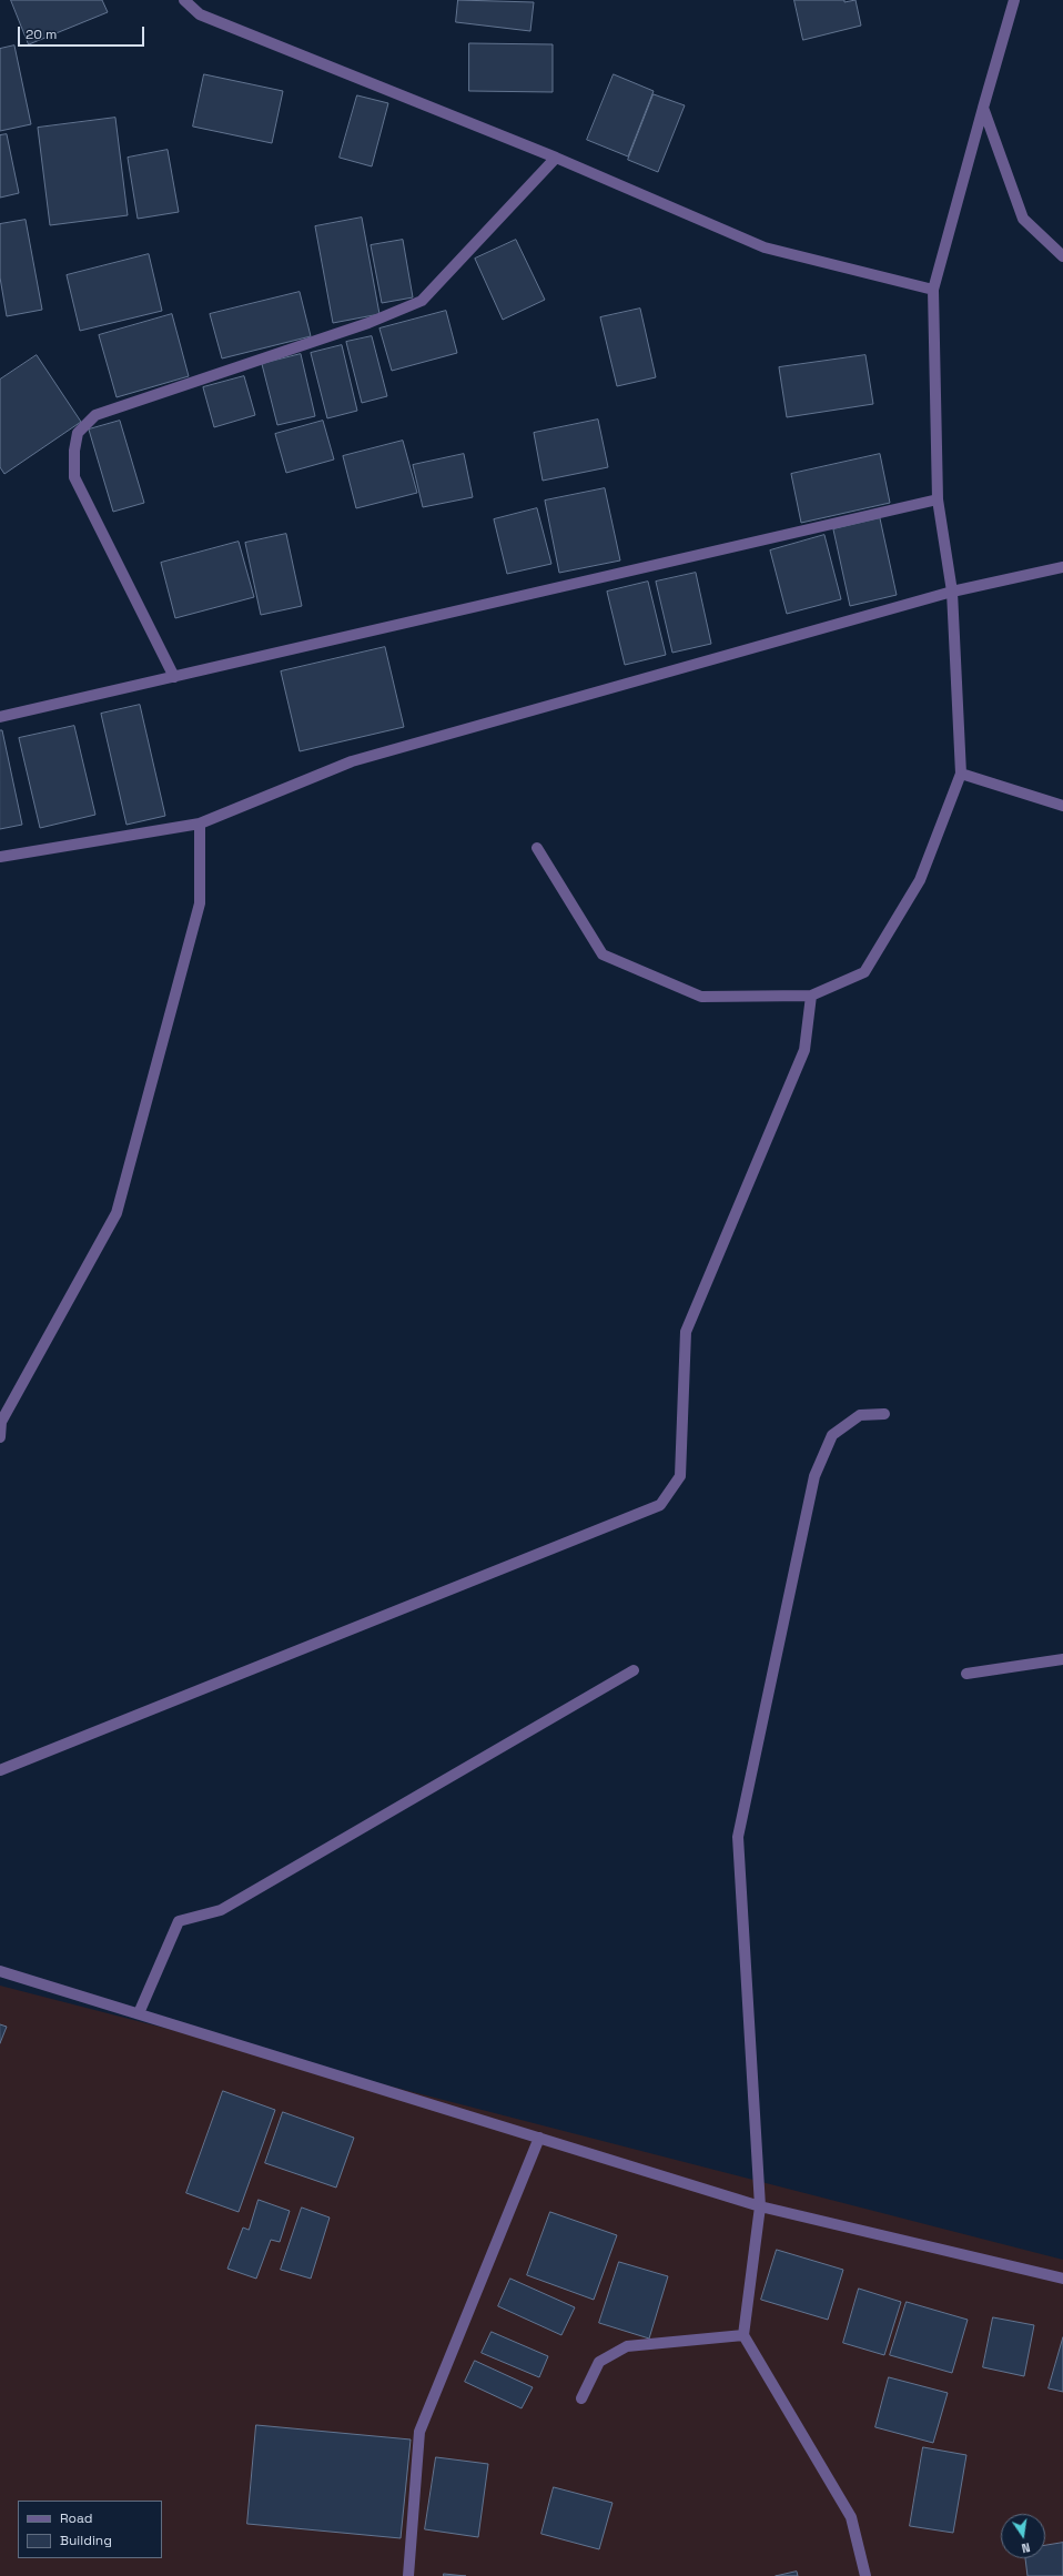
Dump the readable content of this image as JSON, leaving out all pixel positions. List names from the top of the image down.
{
  "legend": ["Road", "Building"],
  "scale_bar": "20 m",
  "north": "bottom"
}
